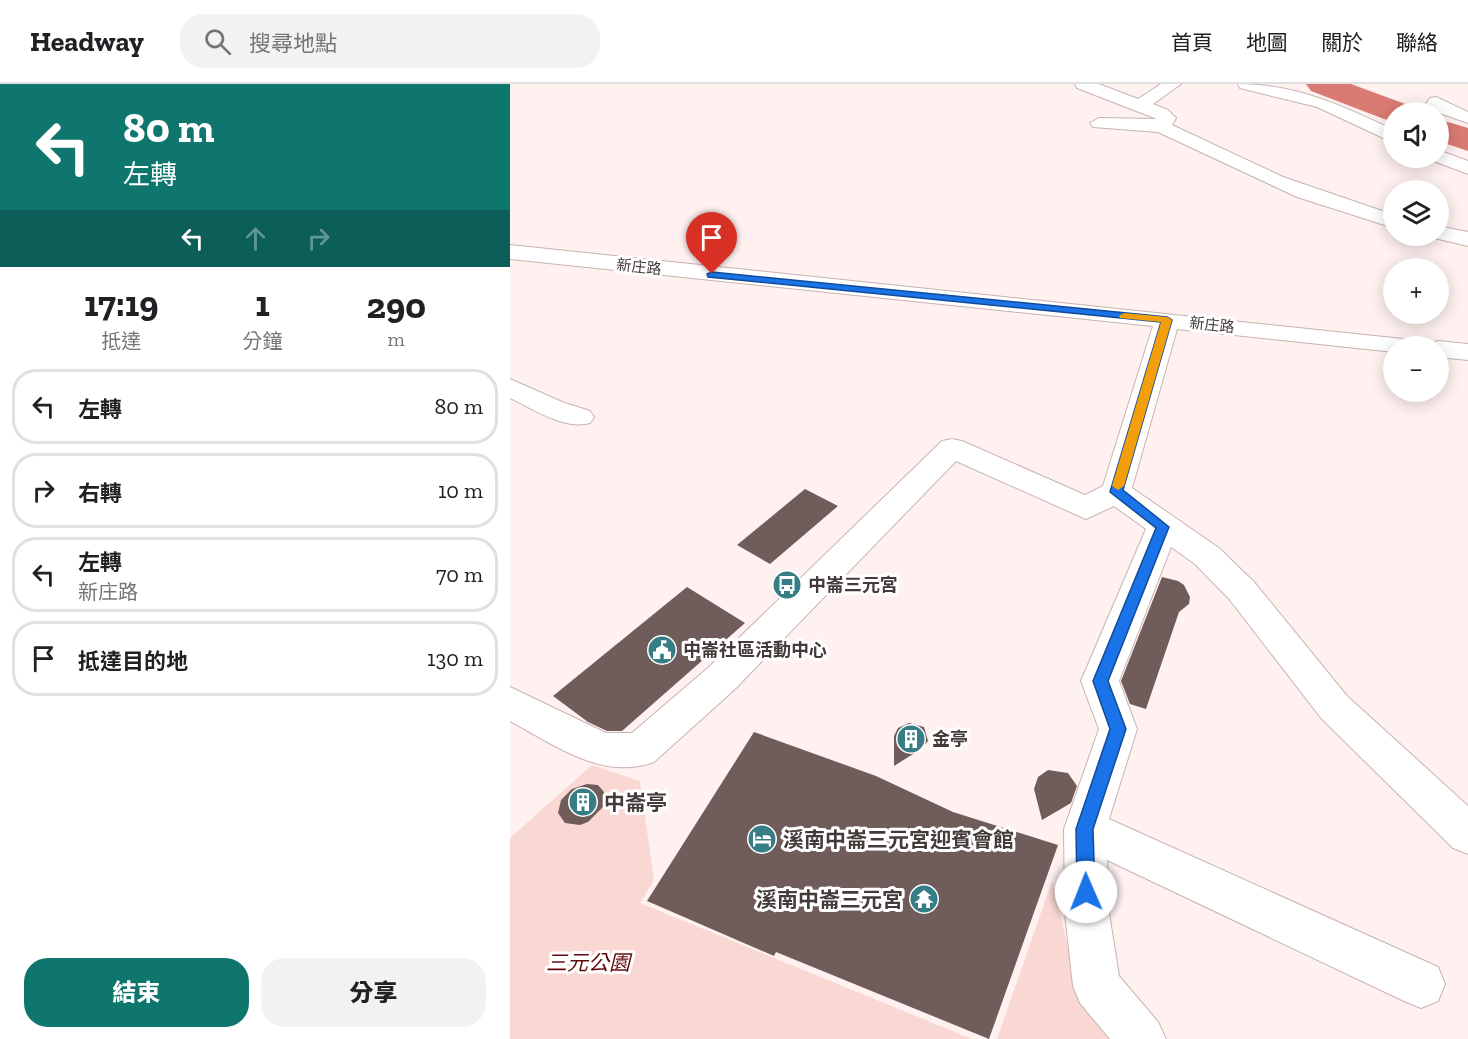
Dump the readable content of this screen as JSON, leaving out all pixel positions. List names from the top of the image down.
{
  "streets": {
    "street": ["新庄路"]
  },
  "parks": ["三元公園"],
  "places": {
    "bus stop": ["中崙三元宮"],
    "public building": ["中崙社區活動中心"],
    "building": ["金亭", "中崙亭"],
    "hotel": ["溪南中崙三元宮迎賓會館"],
    "temple": ["溪南中崙三元宮"]
  },
  "page": {
    "header": "Headway",
    "search": "搜尋地點",
    "nav": [
      "首頁",
      "地圖",
      "關於",
      "聯絡"
    ],
    "turn": ["80 m", "左轉"],
    "map_buttons": ["+", "−"],
    "eta": [
      "17:19",
      "抵達",
      "1",
      "分鐘",
      "290",
      "m"
    ],
    "list": [
      {
        "name": "左轉",
        "value": "80 m"
      },
      {
        "name": "右轉",
        "value": "10 m"
      },
      {
        "name": "左轉",
        "note": "新庄路",
        "value": "70 m"
      },
      {
        "name": "抵達目的地",
        "value": "130 m"
      }
    ],
    "buttons": ["結束", "分享"]
  }
}
